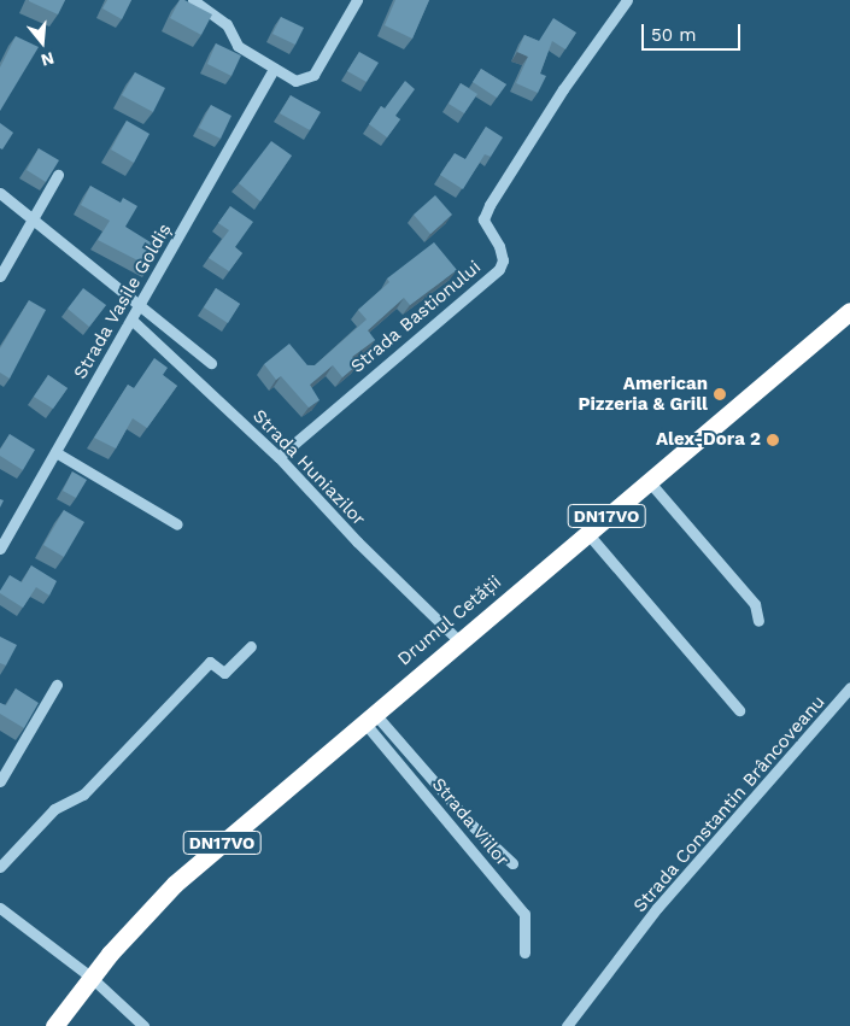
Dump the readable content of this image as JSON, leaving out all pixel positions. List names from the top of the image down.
{
  "streets": {
    "highway": ["DN17VO", "Drumul Cetății"],
    "street": [
      "Strada Vasile Goldiș",
      "Strada Bastionului",
      "Strada Huniazilor",
      "Strada Constantin Brâncoveanu",
      "Strada Viilor"
    ]
  },
  "crossings": [
    ["Strada Vasile Goldiș", "Strada Huniazilor"],
    ["Strada Bastionului", "Strada Huniazilor"],
    ["Strada Huniazilor", "Drumul Cetății"],
    ["DN17VO", "Drumul Cetății"],
    ["Drumul Cetății", "Strada Viilor"]
  ],
  "places": ["American Pizzeria & Grill", "Alex-Dora 2"],
  "scale_bar": "50 m",
  "north": "bottom"
}
